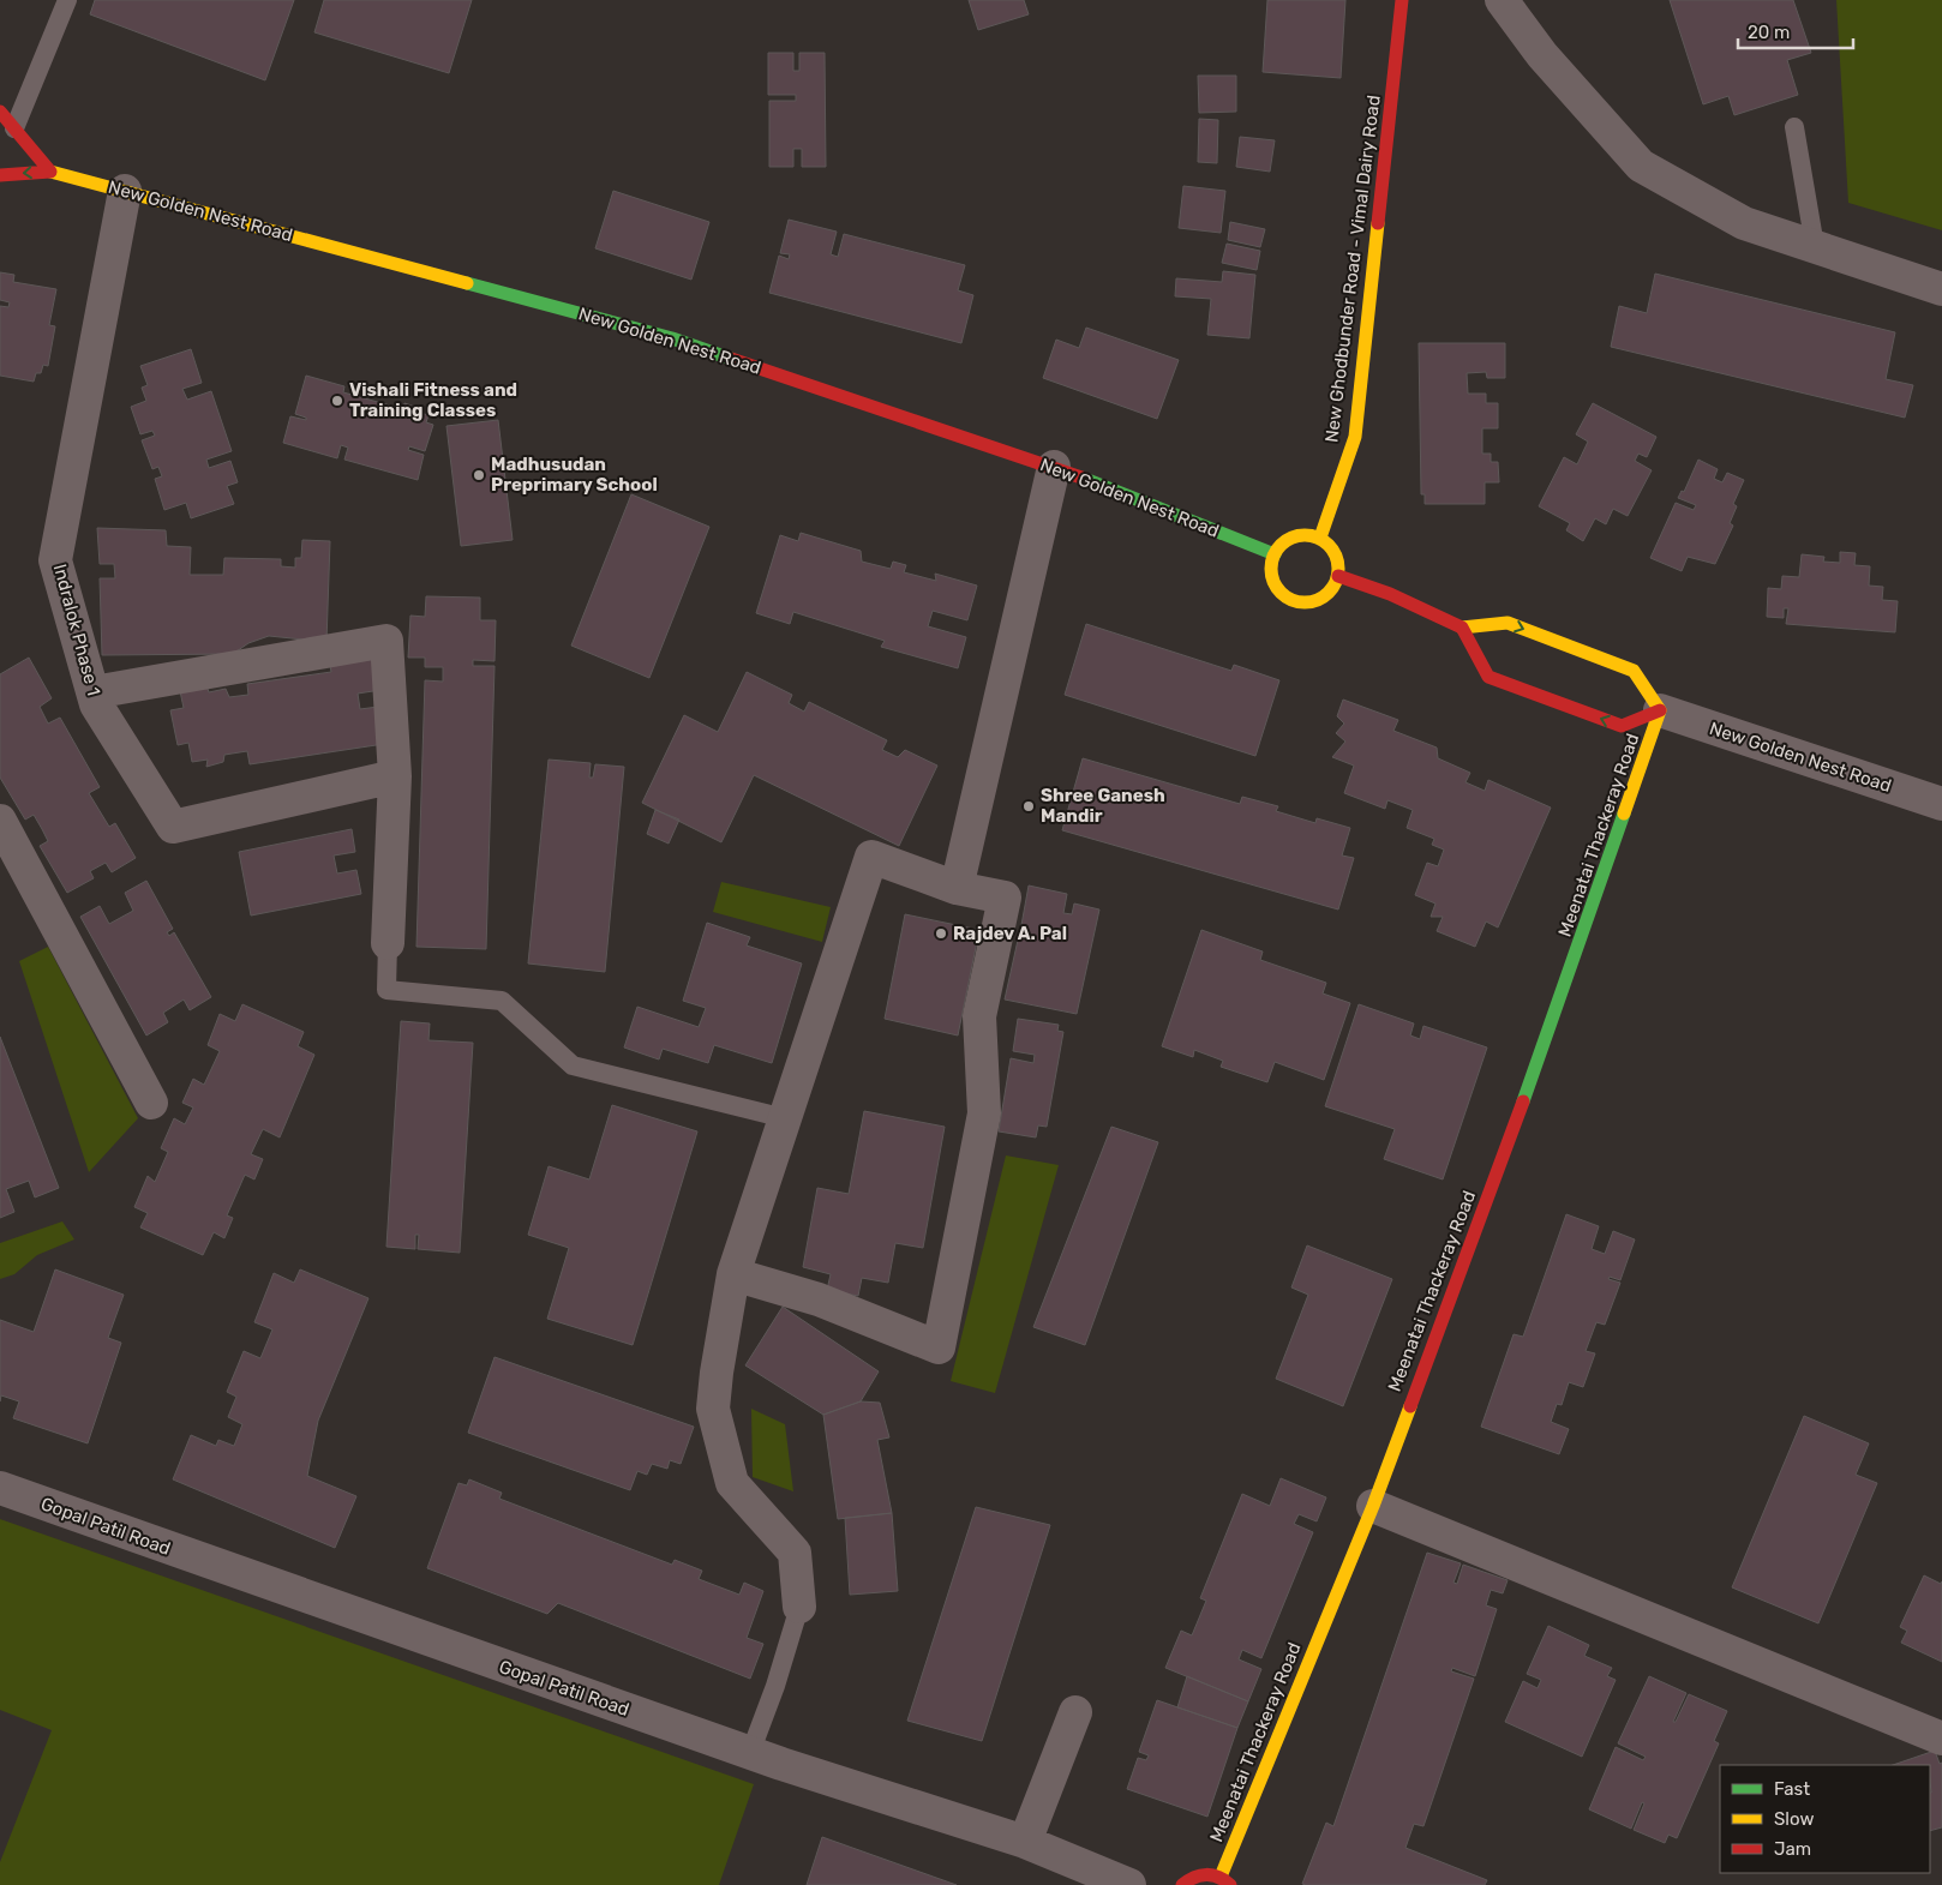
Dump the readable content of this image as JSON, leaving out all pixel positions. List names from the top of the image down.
{
  "streets": {
    "street": [
      "New Golden Nest Road",
      "New Ghodbunder Road - Vimal Dairy Road",
      "Indralok Phase 1",
      "Meenatai Thackeray Road",
      "Gopal Patil Road"
    ]
  },
  "crossings": [
    ["New Golden Nest Road", "New Ghodbunder Road - Vimal Dairy Road"],
    ["New Golden Nest Road", "Indralok Phase 1"],
    ["New Golden Nest Road", "Meenatai Thackeray Road"]
  ],
  "places": [
    "Vishali Fitness and Training Classes",
    "Madhusudan Preprimary School",
    "Shree Ganesh Mandir",
    "Rajdev A. Pal"
  ],
  "legend": ["Fast", "Slow", "Jam"],
  "scale_bar": "20 m"
}
